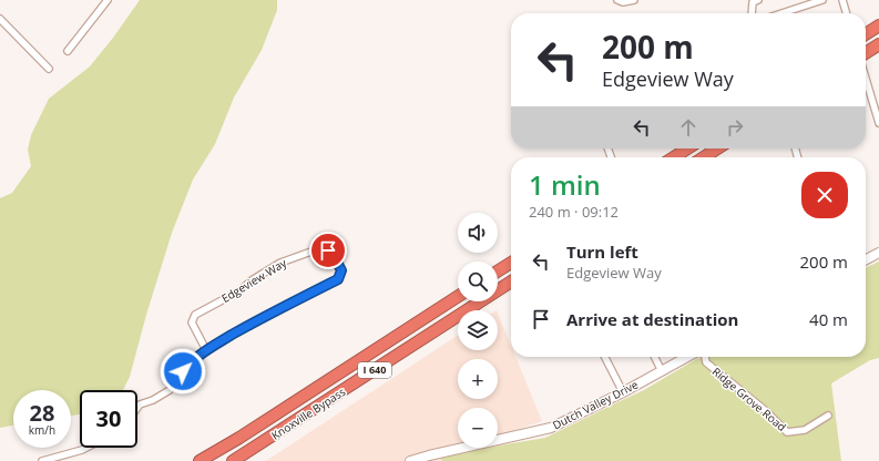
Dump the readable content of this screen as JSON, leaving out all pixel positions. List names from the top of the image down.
{
  "streets": {
    "highway": ["I 640", "Knoxville Bypass"],
    "street": ["Edgeview Way", "Ridge Grove Road", "Dutch Valley Drive"]
  },
  "page": {
    "turn": ["200 m", "Edgeview Way"],
    "heading": ["1 min", "240 m · 09:12"],
    "map_buttons": ["+", "−"],
    "list": [
      {
        "name": "Turn left",
        "note": "Edgeview Way",
        "value": "200 m"
      },
      {
        "name": "Arrive at destination",
        "value": "40 m"
      }
    ],
    "speed": "28 km/h",
    "limit": "30"
  }
}
